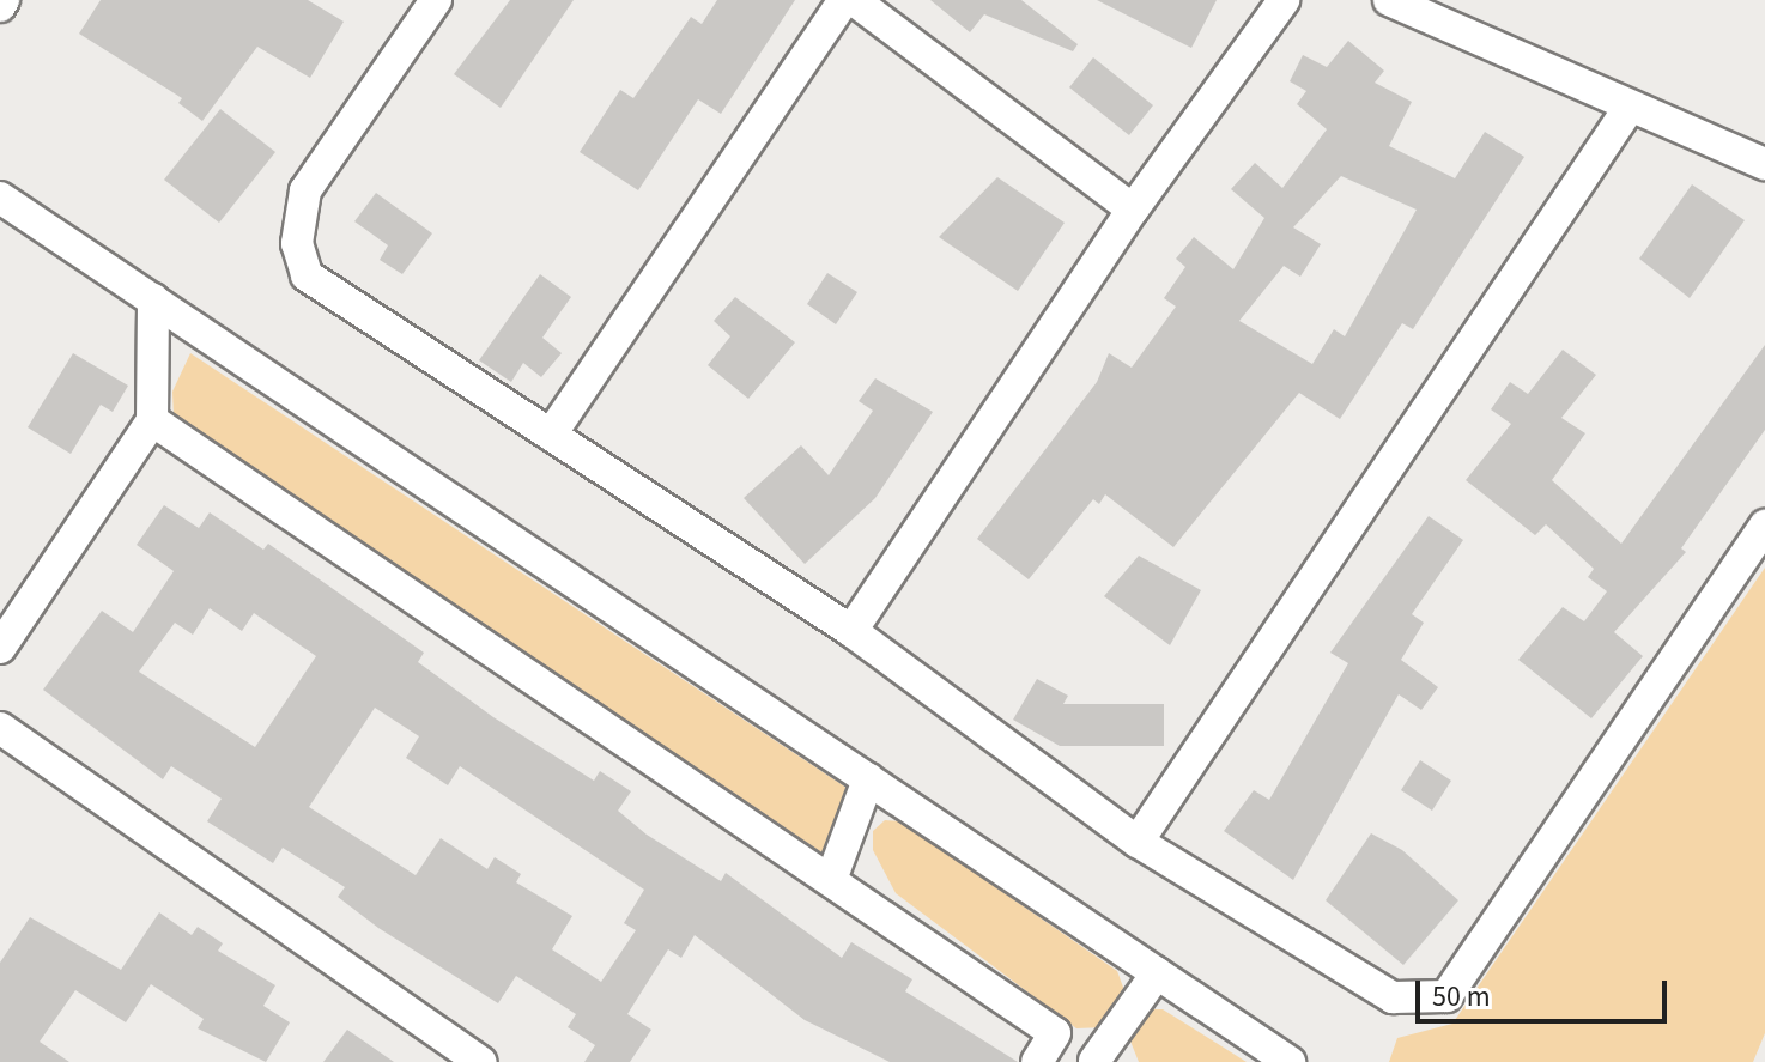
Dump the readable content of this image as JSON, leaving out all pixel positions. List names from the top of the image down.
{
  "scale_bar": "50 m"
}
